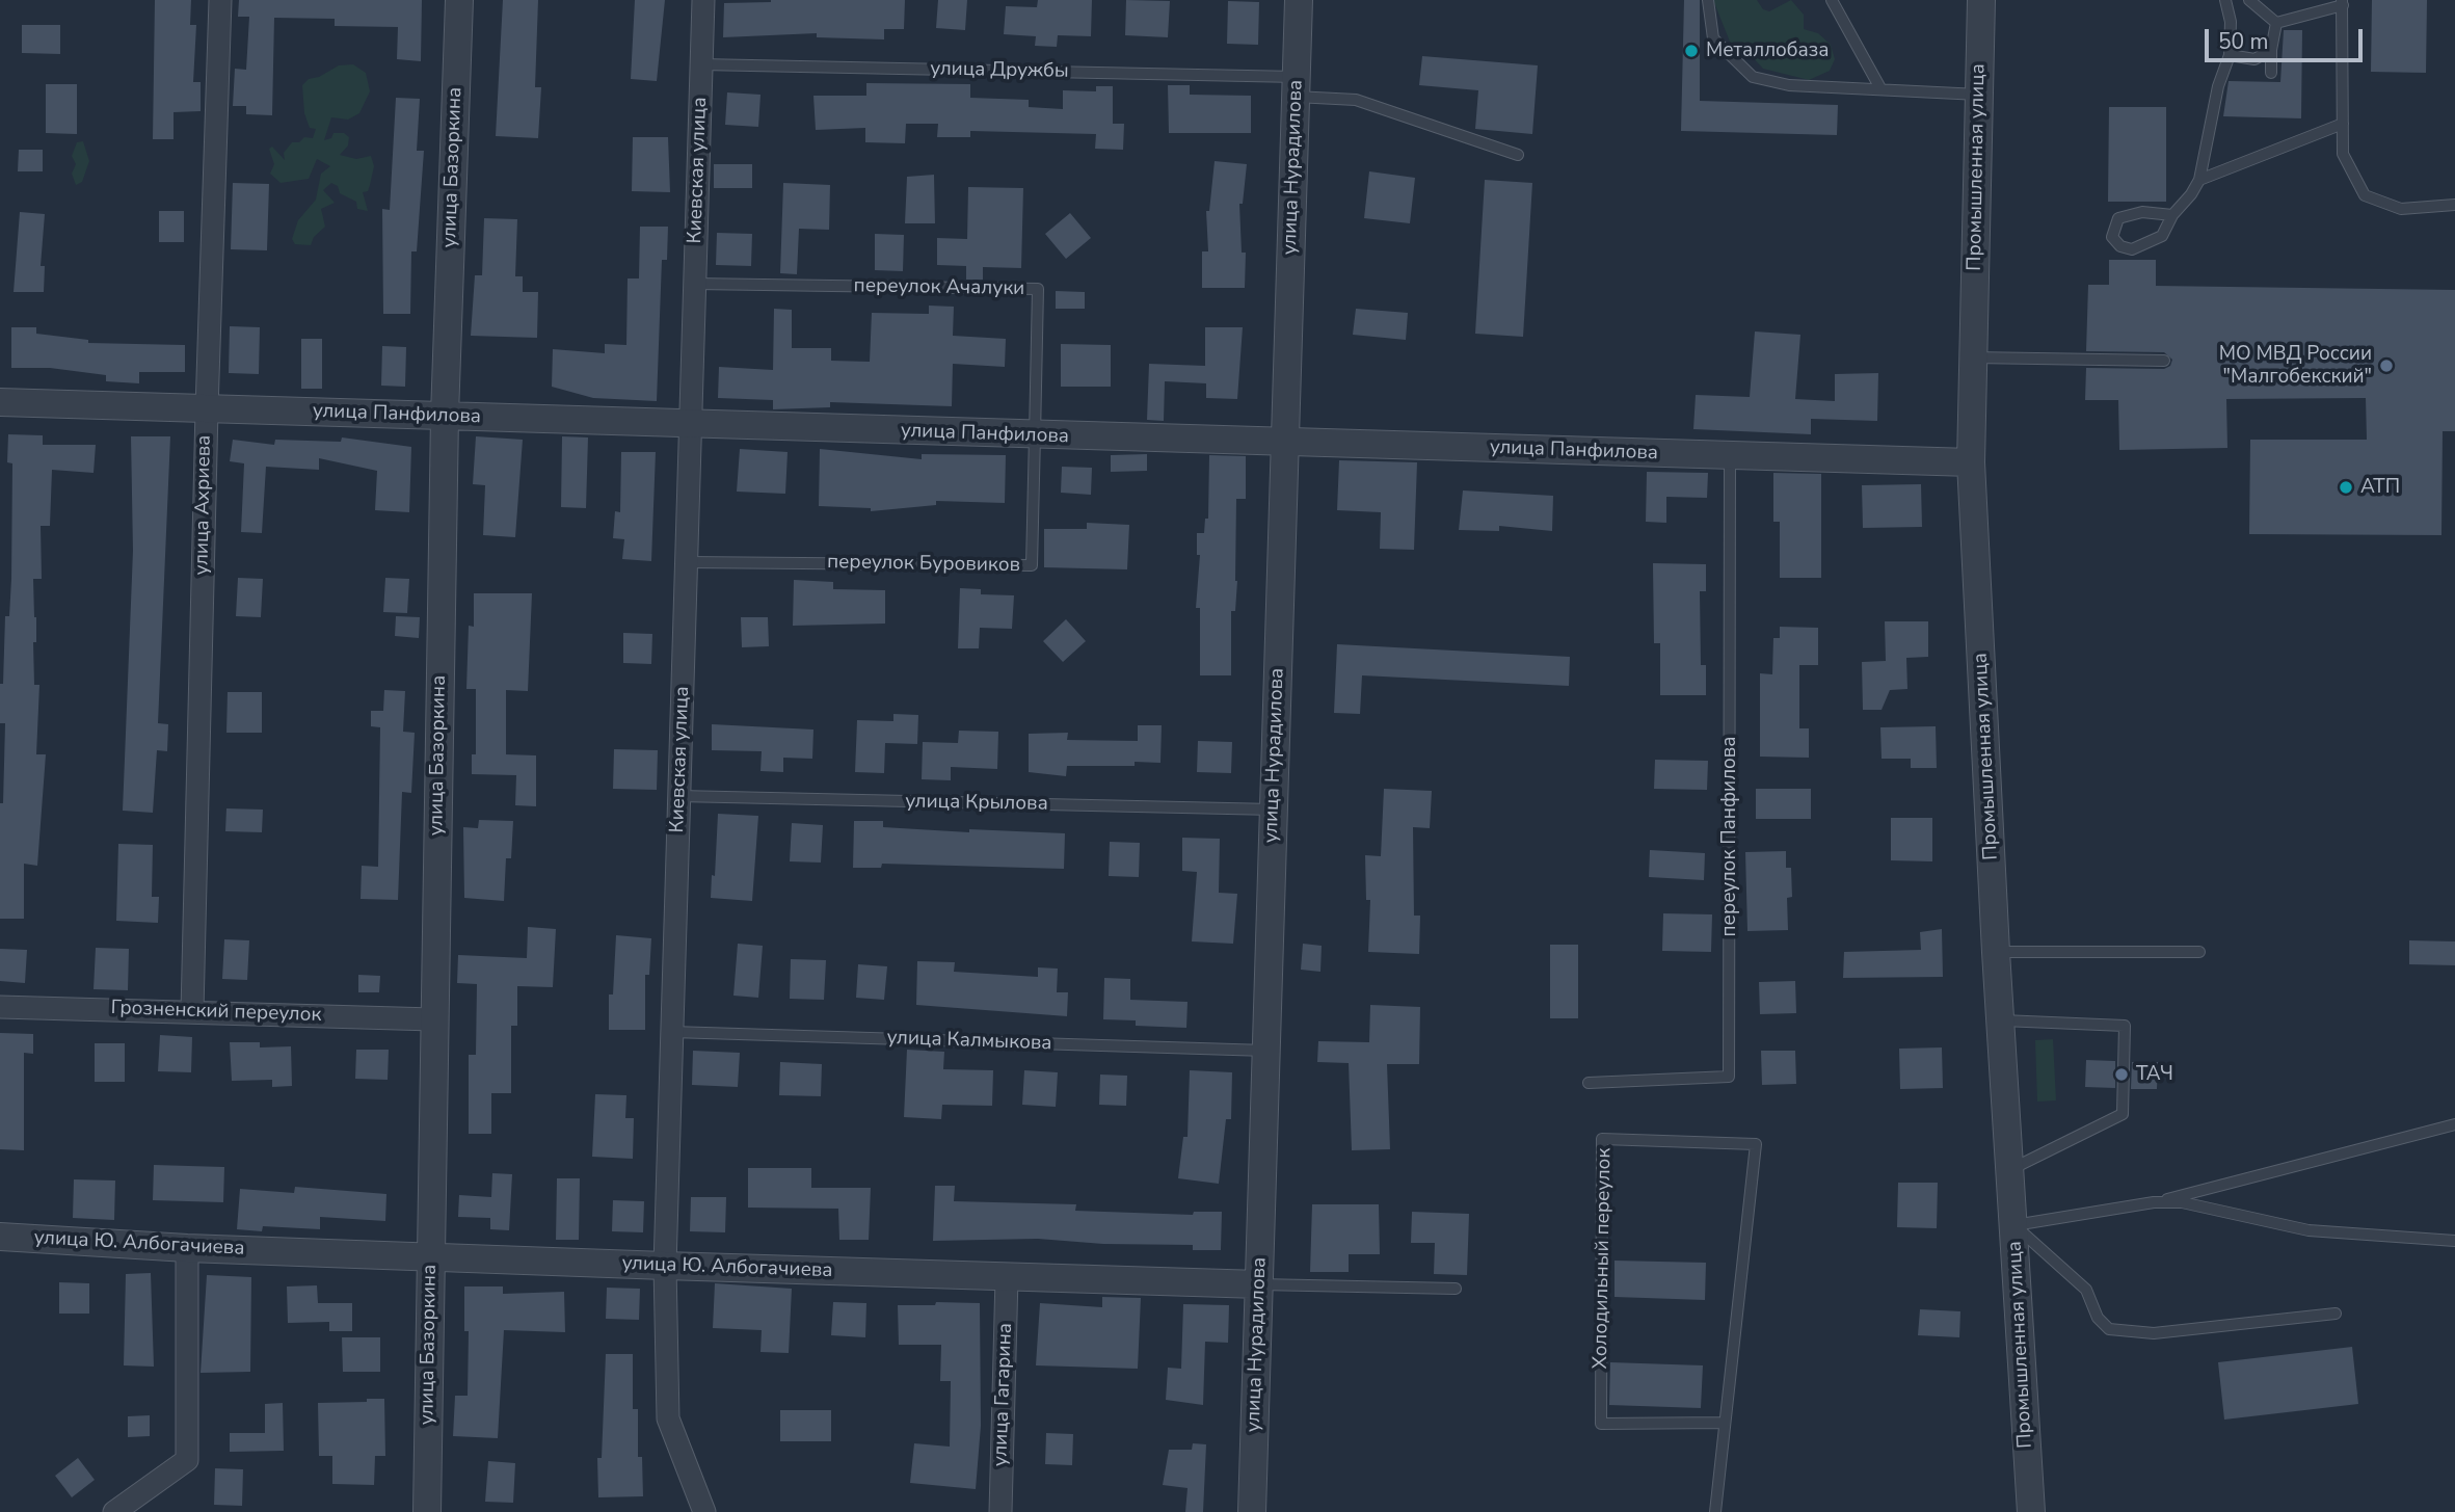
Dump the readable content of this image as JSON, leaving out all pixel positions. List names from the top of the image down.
{
  "streets": {
    "street": [
      "улица Базоркина",
      "улица Нурадилова",
      "Промышленная улица",
      "Киевская улица",
      "улица Панфилова",
      "улица Ахриева",
      "Грозненский переулок",
      "улица Ю. Албогачиева",
      "улица Гагарина"
    ],
    "lane": [
      "улица Дружбы",
      "переулок Ачалуки",
      "переулок Буровиков",
      "улица Крылова",
      "переулок Панфилова",
      "улица Калмыкова",
      "Холодильный переулок"
    ]
  },
  "crossings": [
    ["улица Дружбы", "улица Нурадилова"],
    ["улица Дружбы", "Киевская улица"],
    ["улица Базоркина", "улица Панфилова"],
    ["улица Базоркина", "Грозненский переулок"],
    ["улица Базоркина", "улица Ю. Албогачиева"],
    ["улица Нурадилова", "улица Панфилова"],
    ["улица Нурадилова", "улица Крылова"],
    ["улица Нурадилова", "улица Калмыкова"],
    ["улица Нурадилова", "улица Ю. Албогачиева"],
    ["Промышленная улица", "улица Панфилова"],
    ["Киевская улица", "переулок Ачалуки"],
    ["Киевская улица", "улица Панфилова"],
    ["Киевская улица", "переулок Буровиков"],
    ["Киевская улица", "улица Крылова"],
    ["Киевская улица", "улица Калмыкова"],
    ["Киевская улица", "улица Ю. Албогачиева"],
    ["переулок Ачалуки", "улица Панфилова"],
    ["переулок Ачалуки", "переулок Буровиков"],
    ["улица Панфилова", "улица Ахриева"],
    ["улица Панфилова", "переулок Буровиков"],
    ["улица Панфилова", "переулок Панфилова"],
    ["улица Ахриева", "Грозненский переулок"],
    ["улица Ю. Албогачиева", "улица Гагарина"]
  ],
  "places": [
    "Металлобаза",
    "МО МВД России \"Малгобекский\"",
    "АТП",
    "ТАЧ"
  ],
  "scale_bar": "50 m"
}
